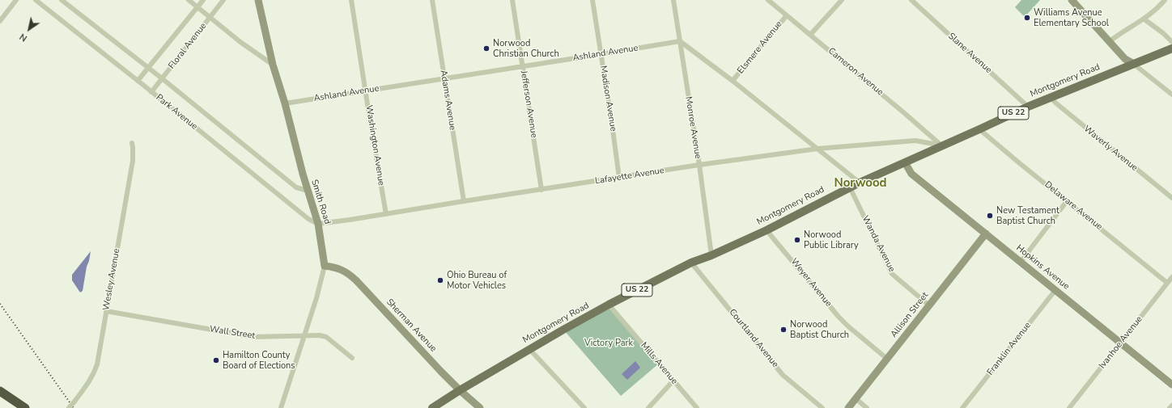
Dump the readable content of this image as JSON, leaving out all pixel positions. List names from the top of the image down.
{
  "streets": {
    "main road": ["Montgomery Road", "US 22"],
    "street": [
      "Floral Avenue",
      "Elsmere Avenue",
      "Ashland Avenue",
      "Slane Avenue",
      "Cameron Avenue",
      "Madison Avenue",
      "Adams Avenue",
      "Jefferson Avenue",
      "Park Avenue",
      "Monroe Avenue",
      "Washington Avenue",
      "Waverly Avenue",
      "Lafayette Avenue",
      "Smith Road",
      "Delaware Avenue",
      "Wanda Avenue",
      "Hopkins Avenue",
      "Wesley Avenue",
      "Weyer Avenue",
      "Allison Street",
      "Sherman Avenue",
      "Wall Street",
      "Courtland Avenue",
      "Ivanhoe Avenue",
      "Franklin Avenue",
      "Mills Avenue"
    ]
  },
  "crossings": [
    ["Floral Avenue", "Park Avenue"],
    ["Elsmere Avenue", "Cameron Avenue"],
    ["Ashland Avenue", "Madison Avenue"],
    ["Ashland Avenue", "Adams Avenue"],
    ["Ashland Avenue", "Jefferson Avenue"],
    ["Ashland Avenue", "Monroe Avenue"],
    ["Ashland Avenue", "Washington Avenue"],
    ["Ashland Avenue", "Smith Road"],
    ["Slane Avenue", "Montgomery Road"],
    ["Cameron Avenue", "Montgomery Road"],
    ["Cameron Avenue", "Lafayette Avenue"],
    ["Montgomery Road", "Monroe Avenue"],
    ["Montgomery Road", "Waverly Avenue"],
    ["Montgomery Road", "Lafayette Avenue"],
    ["Montgomery Road", "Delaware Avenue"],
    ["Montgomery Road", "Wanda Avenue"],
    ["Montgomery Road", "Hopkins Avenue"],
    ["Montgomery Road", "Weyer Avenue"],
    ["Montgomery Road", "Sherman Avenue"],
    ["Montgomery Road", "Courtland Avenue"],
    ["Montgomery Road", "Mills Avenue"],
    ["Madison Avenue", "Lafayette Avenue"],
    ["Adams Avenue", "Lafayette Avenue"],
    ["Jefferson Avenue", "Lafayette Avenue"],
    ["Park Avenue", "Lafayette Avenue"],
    ["Park Avenue", "Smith Road"],
    ["Monroe Avenue", "Lafayette Avenue"],
    ["Washington Avenue", "Lafayette Avenue"],
    ["Lafayette Avenue", "Smith Road"],
    ["Smith Road", "Sherman Avenue"],
    ["Smith Road", "Wall Street"],
    ["Delaware Avenue", "Ivanhoe Avenue"],
    ["Wanda Avenue", "Allison Street"],
    ["Hopkins Avenue", "Allison Street"],
    ["Hopkins Avenue", "Ivanhoe Avenue"],
    ["Hopkins Avenue", "Franklin Avenue"],
    ["Wesley Avenue", "Wall Street"],
    ["Weyer Avenue", "Allison Street"]
  ],
  "districts": ["Norwood"],
  "parks": ["Victory Park"],
  "places": [
    "Williams Avenue Elementary School",
    "Norwood Christian Church",
    "New Testament Baptist Church",
    "Norwood Public Library",
    "Ohio Bureau of Motor Vehicles",
    "Norwood Baptist Church",
    "Hamilton County Board of Elections"
  ],
  "north": "bottom left"
}
